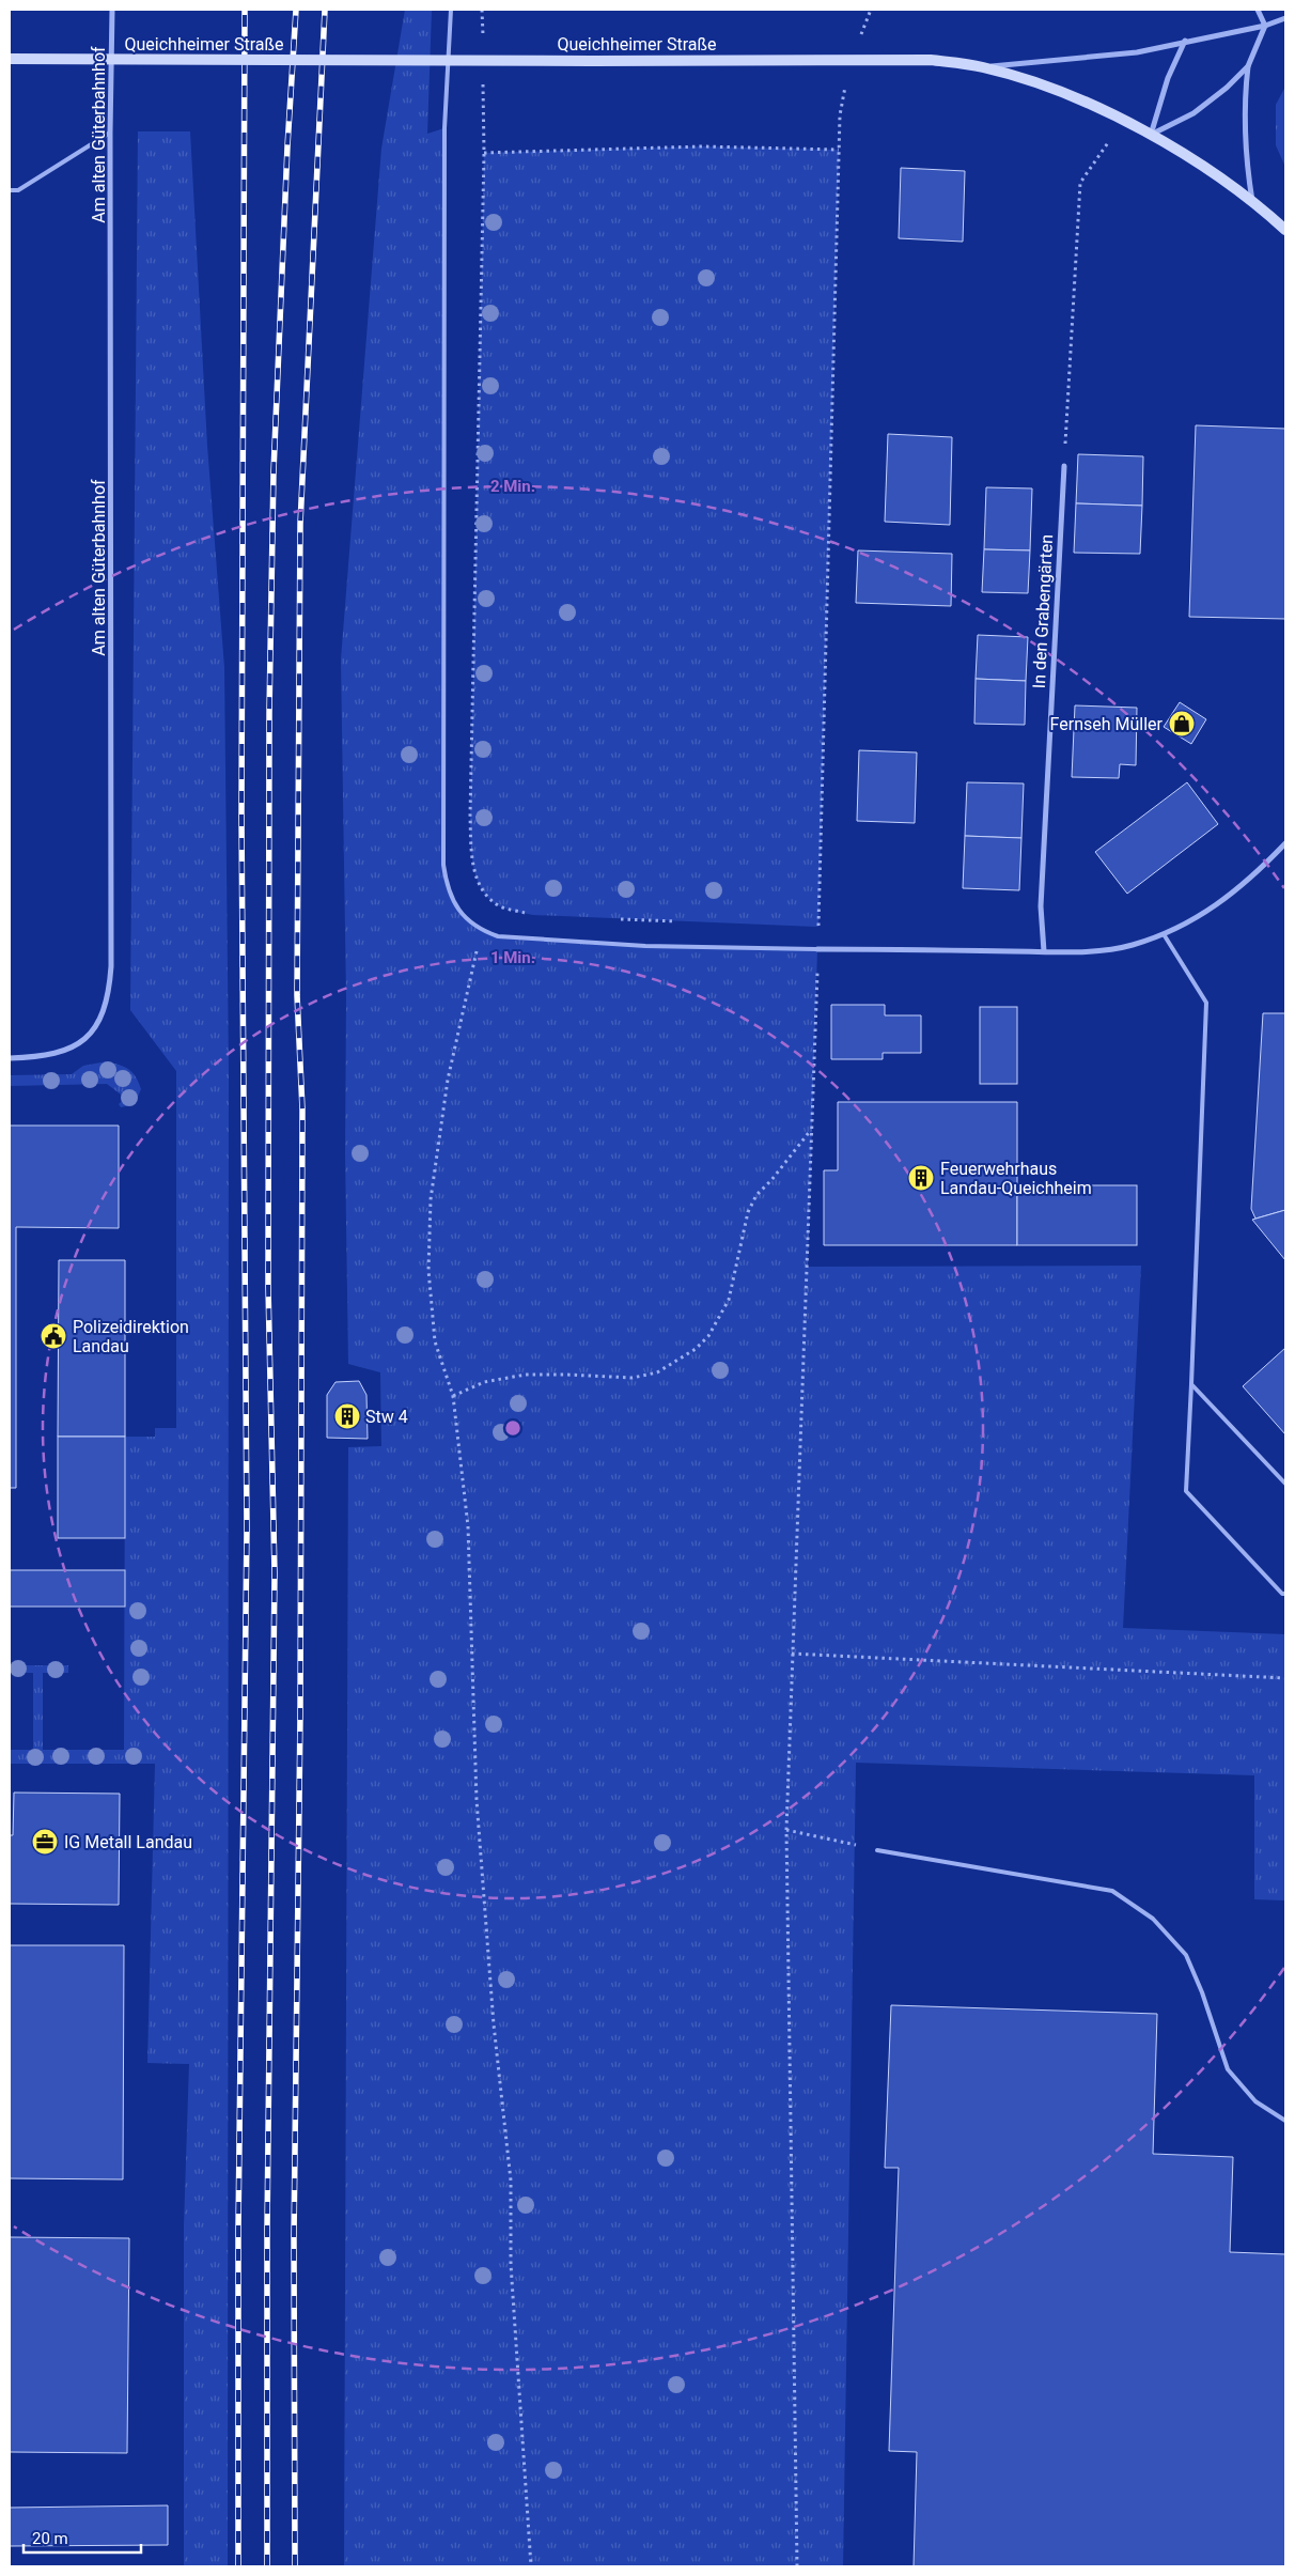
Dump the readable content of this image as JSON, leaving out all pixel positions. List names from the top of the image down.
{
  "streets": {
    "main road": ["Queichheimer Straße"],
    "street": ["Am alten Güterbahnhof", "In den Grabengärten"]
  },
  "places": {
    "shop": ["Fernseh Müller"],
    "building": ["Feuerwehrhaus Landau-Queichheim", "Stw 4"],
    "public building": ["Polizeidirektion Landau"],
    "office": ["IG Metall Landau"]
  },
  "scale_bar": "20 m",
  "rings": ["2 Min.", "1 Min."]
}
